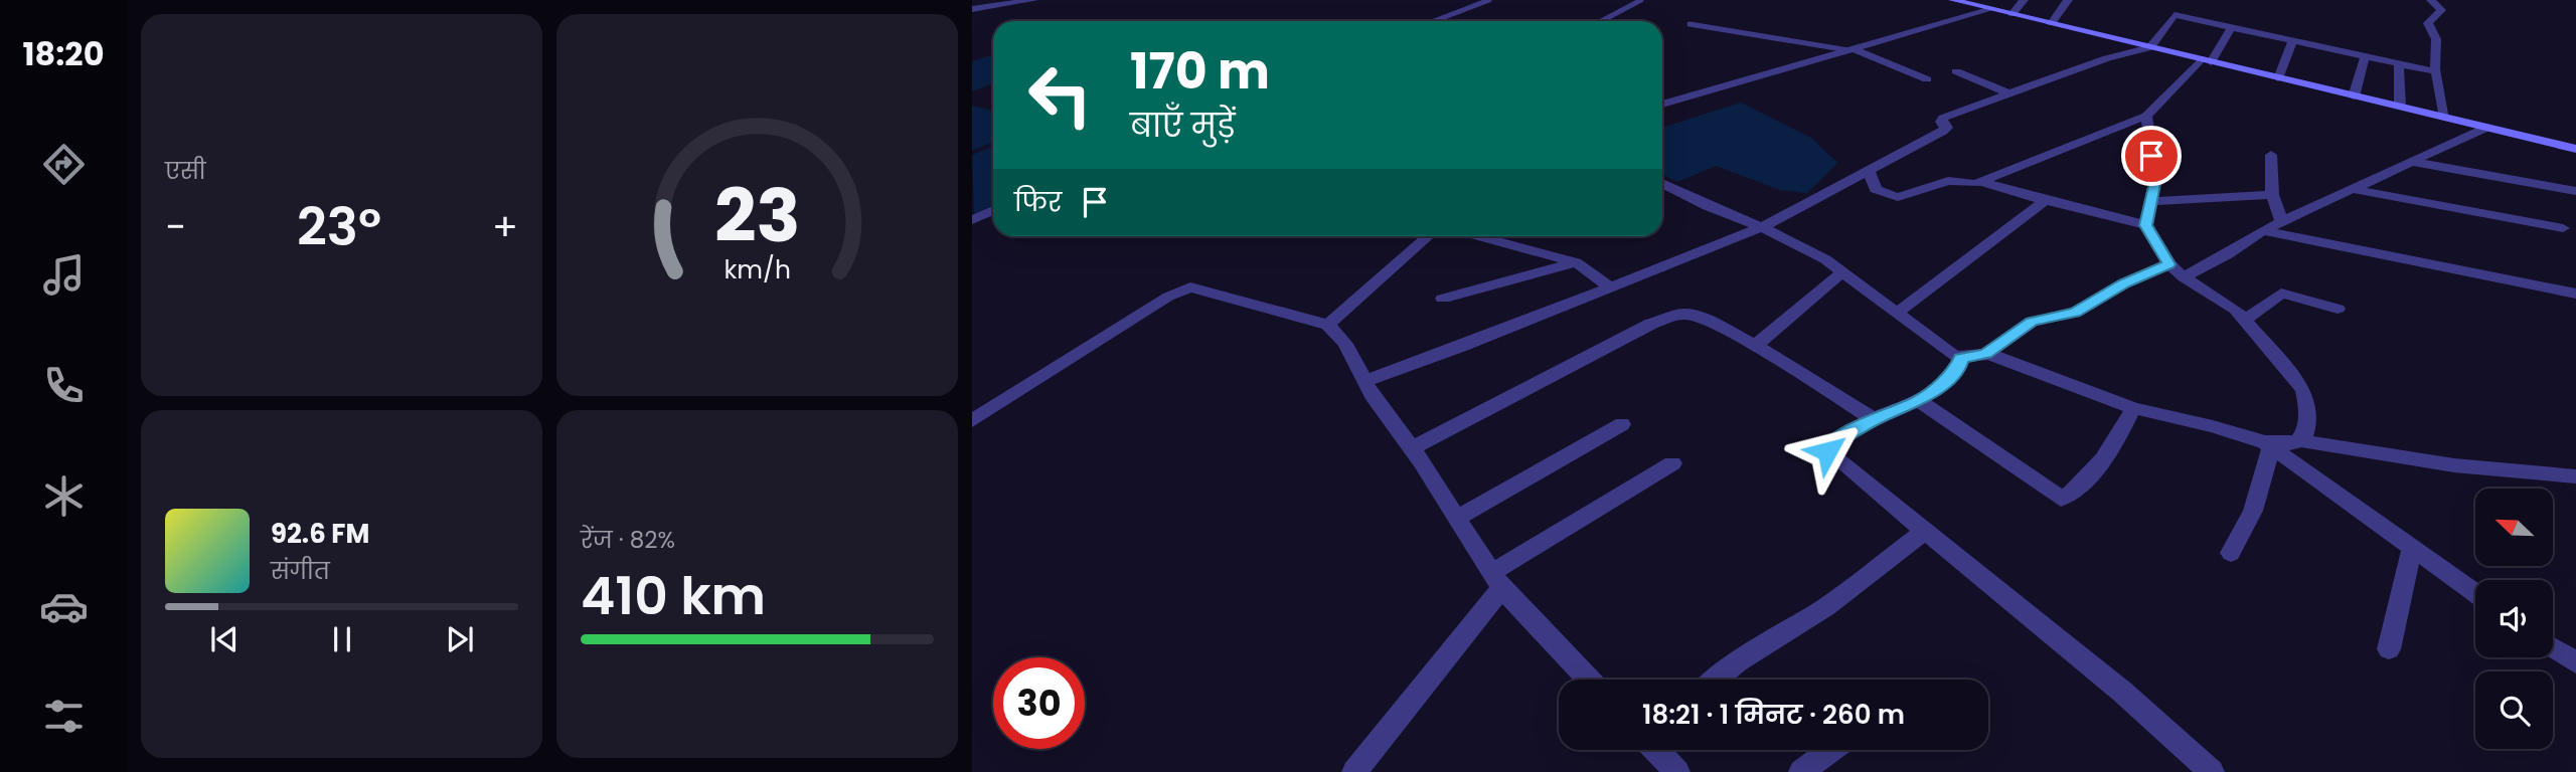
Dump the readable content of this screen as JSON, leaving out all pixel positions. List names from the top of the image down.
{
  "north": "top left",
  "page": {
    "tabs": "18:20",
    "tile": [
      "एसी",
      ["रेंज · 82%", "410 km"]
    ],
    "turn": ["170 m", "बाएँ मुड़ें"],
    "then": "फिर",
    "heat": ["−", "23°", "+"],
    "song": ["92.6 FM", "संगीत"],
    "limit": "30",
    "trip": "18:21 · 1 मिनट · 260 m",
    "gauge": ["23", "km/h"]
  }
}
